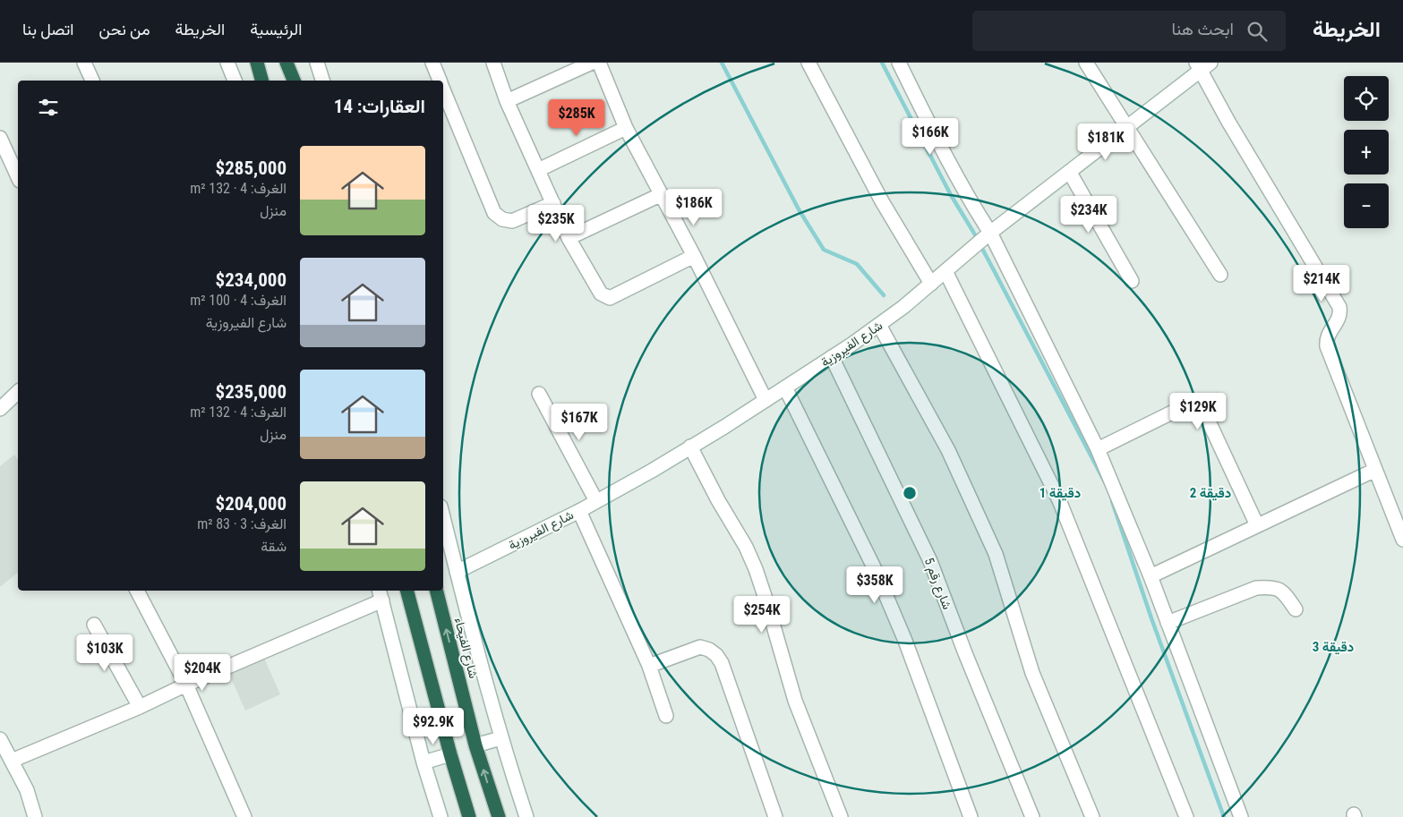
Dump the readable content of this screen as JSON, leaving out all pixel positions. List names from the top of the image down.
{
  "streets": {
    "highway": ["شارع الفيحاء"],
    "street": ["شارع الفيروزية", "شارع رقم 5"]
  },
  "crossings": [
    ["شارع الفيروزية", "شارع رقم 5"]
  ],
  "page": {
    "header": "الخريطة",
    "search": "ابحث هنا",
    "nav": [
      "الرئيسية",
      "الخريطة",
      "من نحن",
      "اتصل بنا"
    ],
    "map_buttons": ["+", "−"],
    "heading": "العقارات: 14",
    "price": [
      "$285K",
      "$166K",
      "$181K",
      "$186K",
      "$234K",
      "$235K",
      "$214K",
      "$129K",
      "$167K",
      "$358K",
      "$254K",
      "$103K",
      "$204K",
      "$92.9K"
    ],
    "list": [
      {
        "name": "$285,000",
        "note": "الغرف: 4 · 132 m² · منزل"
      },
      {
        "name": "$234,000",
        "note": "الغرف: 4 · 100 m² · شارع الفيروزية"
      },
      {
        "name": "$235,000",
        "note": "الغرف: 4 · 132 m² · منزل"
      },
      {
        "name": "$204,000",
        "note": "الغرف: 3 · 83 m² · شقة"
      }
    ]
  },
  "rings": ["1 دقيقة", "2 دقيقة", "3 دقيقة"]
}
